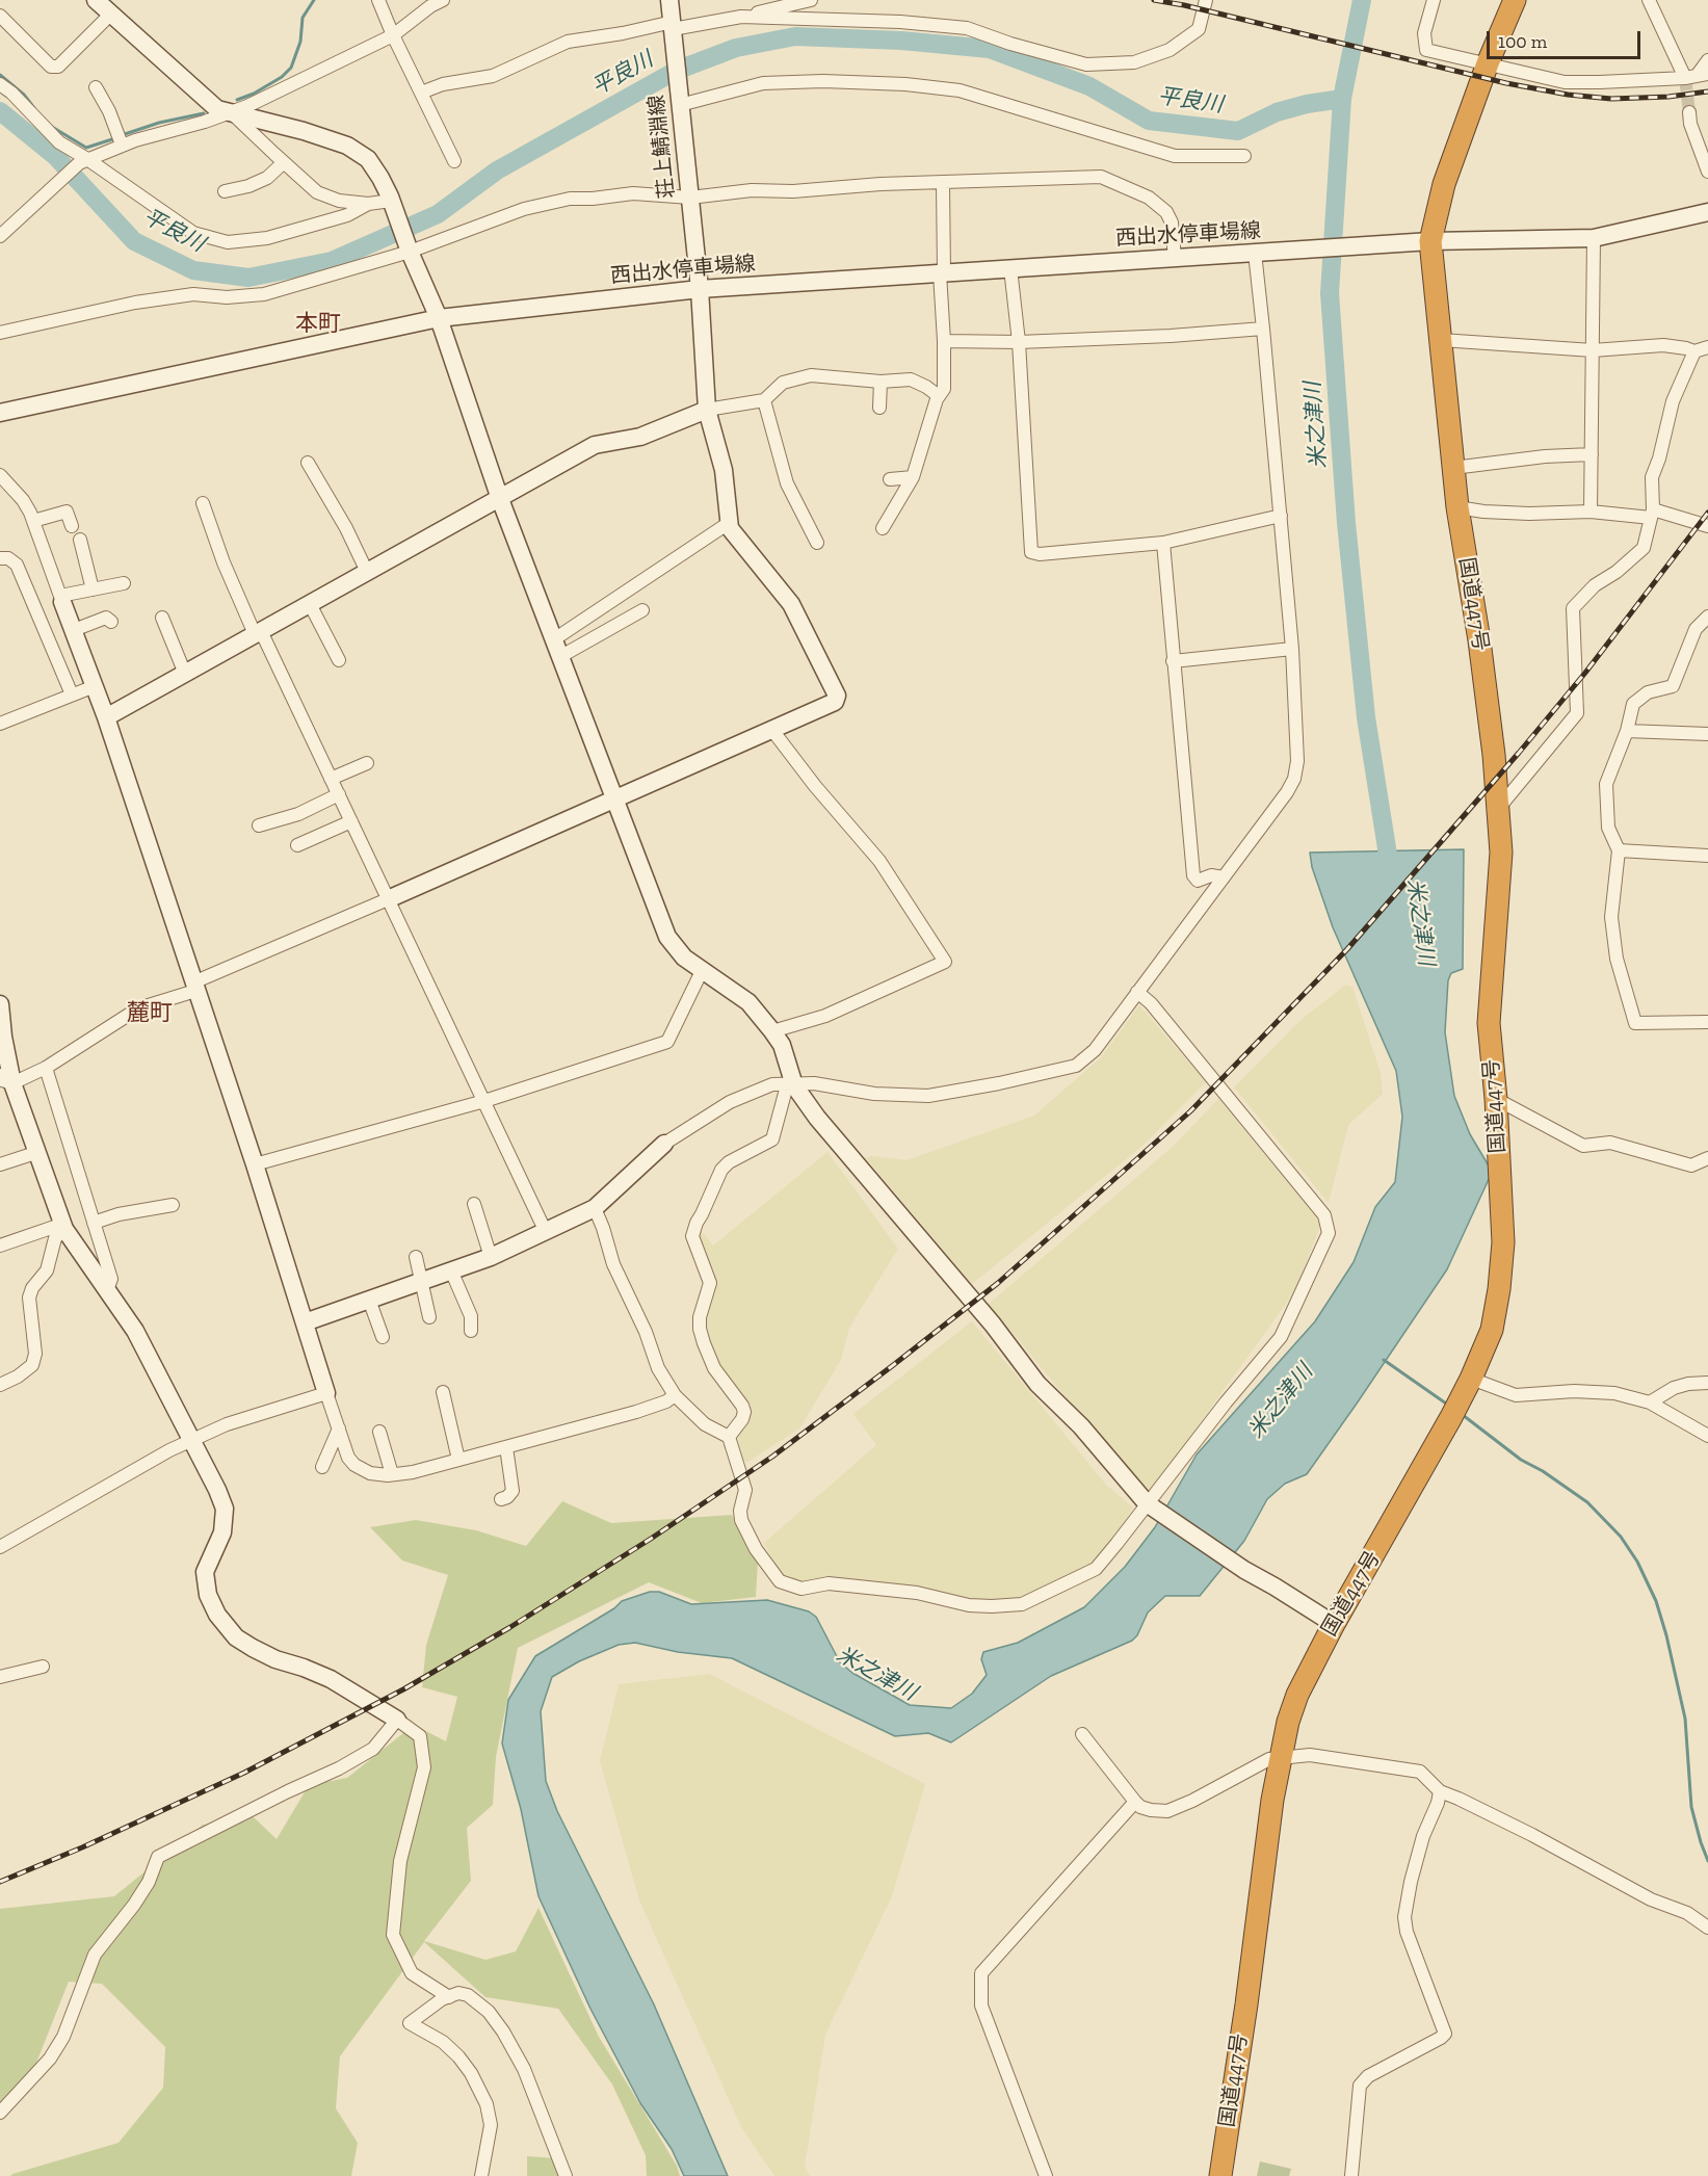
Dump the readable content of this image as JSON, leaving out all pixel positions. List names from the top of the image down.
{
  "streets": {
    "highway": ["国道447号"],
    "street": ["荘上鯖淵線", "西出水停車場線"]
  },
  "crossings": [
    ["荘上鯖淵線", "西出水停車場線"],
    ["西出水停車場線", "国道447号"]
  ],
  "districts": ["本町", "麓町"],
  "water": ["平良川", "米之津川"],
  "scale_bar": "100 m"
}
